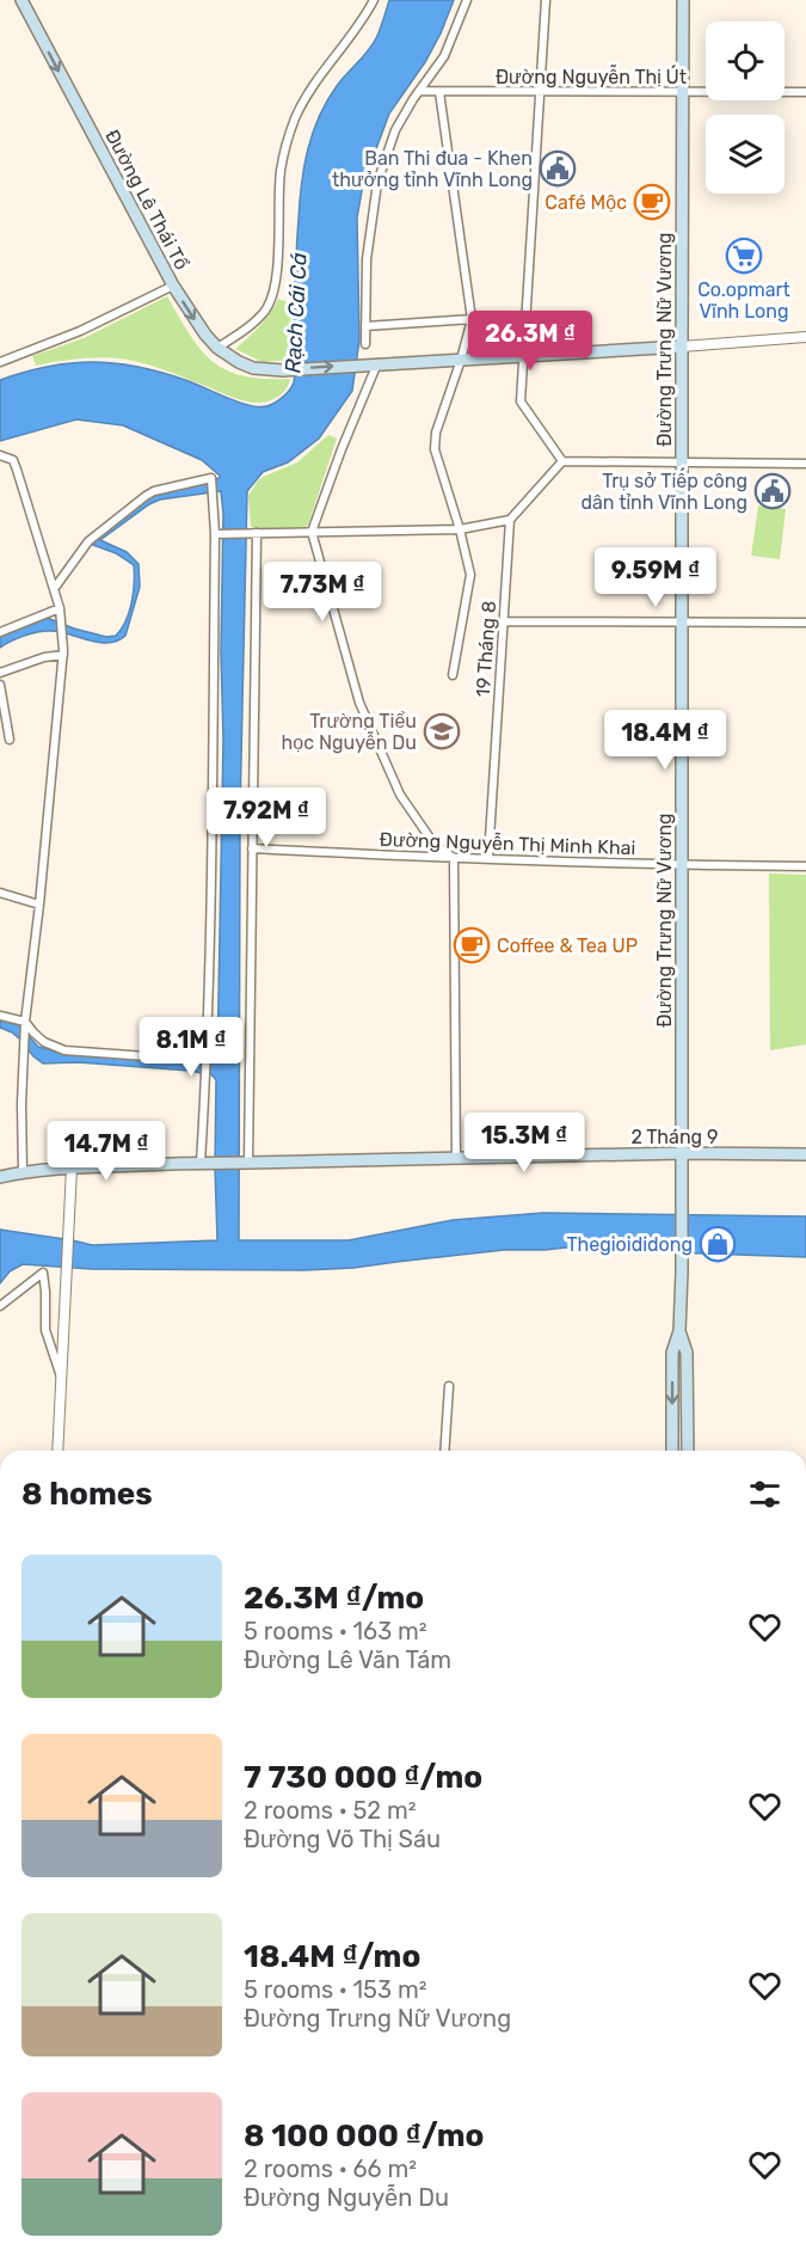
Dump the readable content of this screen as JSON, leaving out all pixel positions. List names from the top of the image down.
{
  "streets": {
    "main road": ["Đường Lê Thái Tổ", "Đường Trưng Nữ Vương", "2 Tháng 9"],
    "street": ["Đường Nguyễn Thị Út", "19 Tháng 8", "Đường Nguyễn Thị Minh Khai"]
  },
  "crossings": [
    ["Đường Nguyễn Thị Út", "Đường Trưng Nữ Vương"],
    ["Đường Lê Thái Tổ", "Đường Trưng Nữ Vương"],
    ["Đường Trưng Nữ Vương", "Đường Nguyễn Thị Minh Khai"],
    ["Đường Trưng Nữ Vương", "2 Tháng 9"],
    ["19 Tháng 8", "Đường Nguyễn Thị Minh Khai"]
  ],
  "one_way": ["Đường Lê Thái Tổ"],
  "water": ["Rạch Cái Cá"],
  "places": {
    "public building": ["Ban Thi đua - Khen thưởng tỉnh Vĩnh Long", "Trụ sở Tiếp công dân tỉnh Vĩnh Long"],
    "cafe": ["Café Mộc", "Coffee & Tea UP"],
    "supermarket": ["Co.opmart Vĩnh Long"],
    "school or university": ["Trường Tiểu học Nguyễn Du"],
    "shop": ["Thegioididong"]
  },
  "page": {
    "price": [
      "26.3M ₫",
      "9.59M ₫",
      "7.73M ₫",
      "18.4M ₫",
      "7.92M ₫",
      "8.1M ₫",
      "15.3M ₫",
      "14.7M ₫"
    ],
    "heading": "8 homes",
    "list": [
      {
        "name": "26.3M ₫/mo",
        "note": "5 rooms · 163 m² · Đường Lê Văn Tám"
      },
      {
        "name": "7 730 000 ₫/mo",
        "note": "2 rooms · 52 m² · Đường Võ Thị Sáu"
      },
      {
        "name": "18.4M ₫/mo",
        "note": "5 rooms · 153 m² · Đường Trưng Nữ Vương"
      },
      {
        "name": "8 100 000 ₫/mo",
        "note": "2 rooms · 66 m² · Đường Nguyễn Du"
      }
    ]
  }
}
